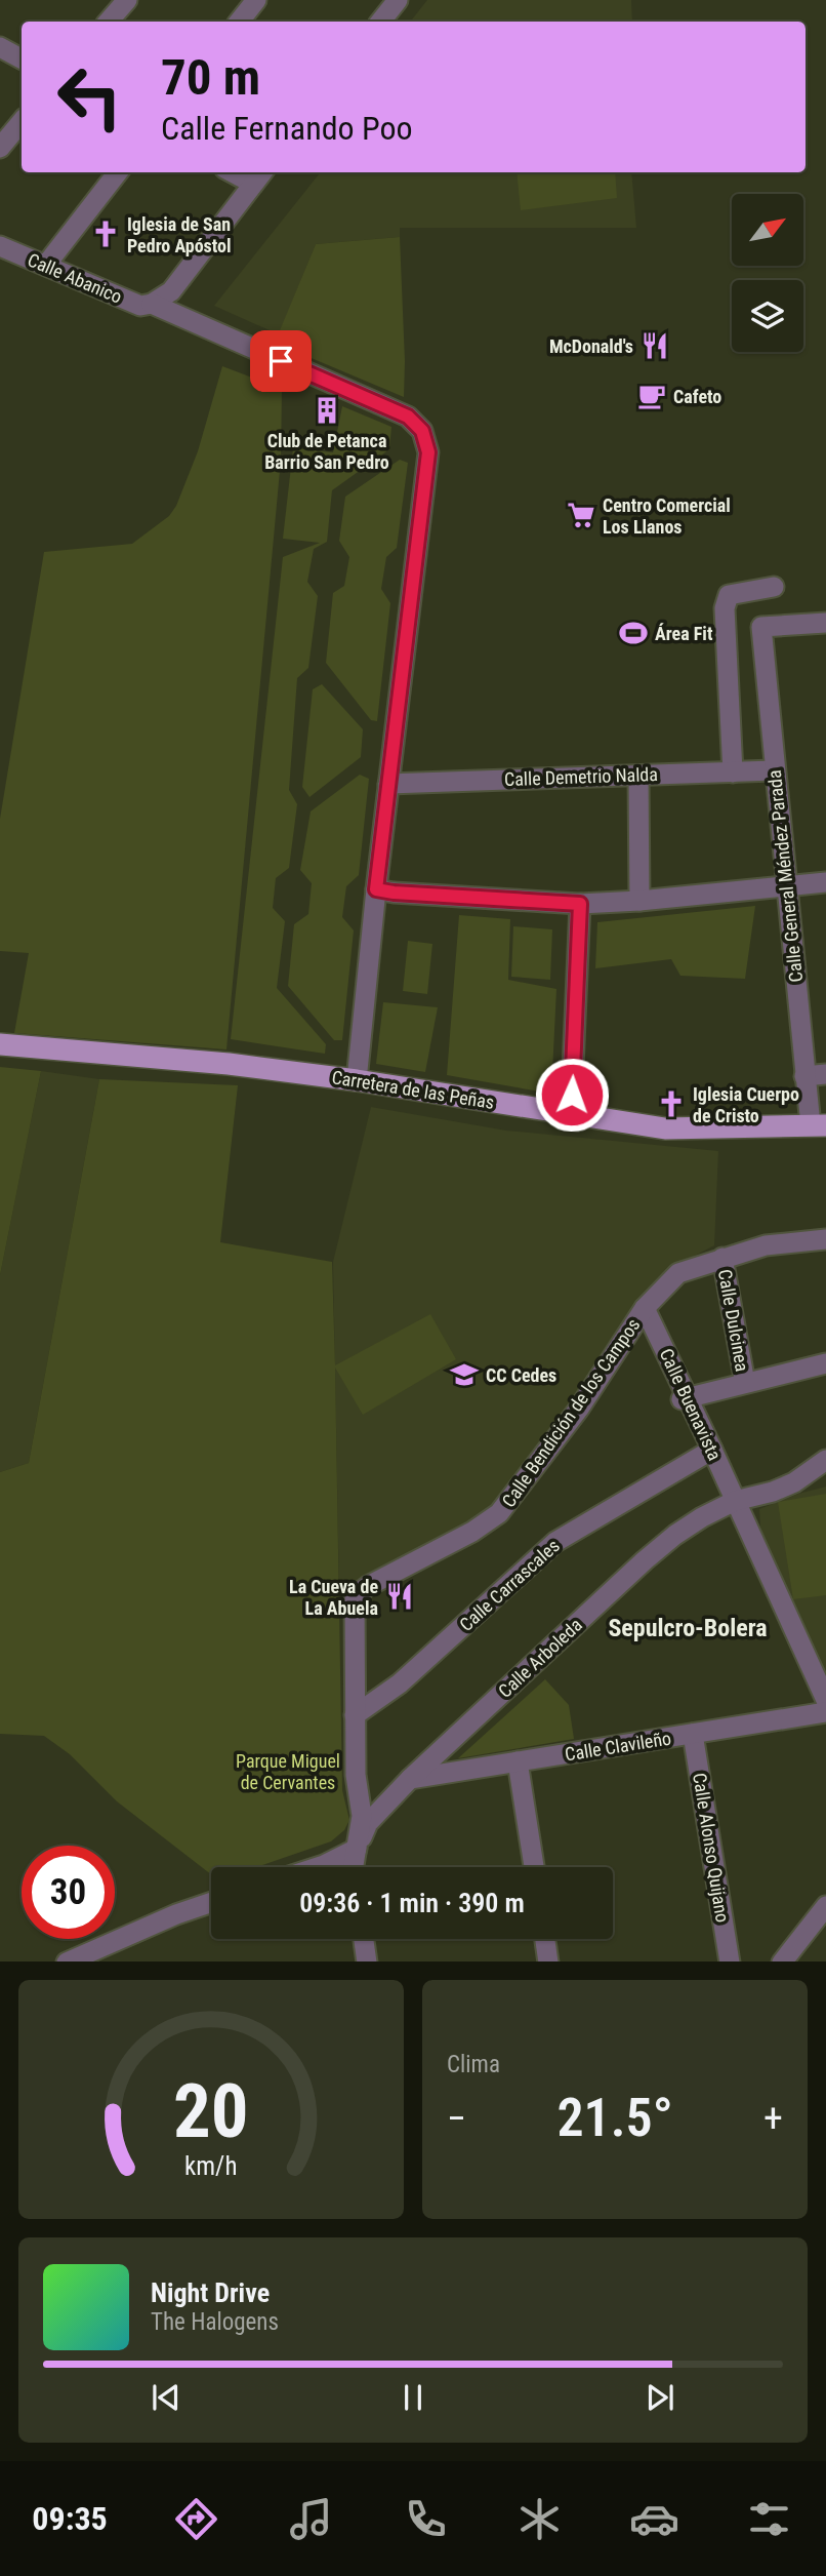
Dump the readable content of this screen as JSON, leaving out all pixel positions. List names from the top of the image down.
{
  "streets": {
    "main road": ["Carretera de las Peñas"],
    "street": [
      "Calle Abanico",
      "Calle Demetrio Nalda",
      "Calle General Méndez Parada",
      "Calle Dulcinea",
      "Calle Buenavista",
      "Calle Bendición de los Campos",
      "Calle Carrascales",
      "Calle Arboleda",
      "Calle Clavileño",
      "Calle Alonso Quijano"
    ]
  },
  "crossings": [
    ["Calle Abanico", "Calle Demetrio Nalda"],
    ["Calle Abanico", "Carretera de las Peñas"],
    ["Calle Demetrio Nalda", "Calle General Méndez Parada"],
    ["Calle General Méndez Parada", "Carretera de las Peñas"],
    ["Calle Dulcinea", "Calle Bendición de los Campos"],
    ["Calle Buenavista", "Calle Bendición de los Campos"],
    ["Calle Buenavista", "Calle Carrascales"],
    ["Calle Buenavista", "Calle Arboleda"],
    ["Calle Bendición de los Campos", "Calle Carrascales"],
    ["Calle Bendición de los Campos", "Calle Arboleda"],
    ["Calle Arboleda", "Calle Clavileño"],
    ["Calle Clavileño", "Calle Alonso Quijano"]
  ],
  "districts": ["Sepulcro-Bolera"],
  "parks": ["Parque Miguel de Cervantes"],
  "places": {
    "church": ["Iglesia de San Pedro Apóstol", "Iglesia Cuerpo de Cristo"],
    "restaurant": ["McDonald's", "La Cueva de La Abuela"],
    "cafe": ["Cafeto"],
    "building": ["Club de Petanca Barrio San Pedro"],
    "supermarket": ["Centro Comercial Los Llanos"],
    "sports": ["Área Fit"],
    "school or university": ["CC Cedes"]
  },
  "north": "top right",
  "page": {
    "turn": ["70 m", "Calle Fernando Poo"],
    "limit": "30",
    "trip": "09:36 · 1 min · 390 m",
    "tile": "Clima",
    "heat": ["−", "21.5°", "+"],
    "song": ["Night Drive", "The Halogens"],
    "tabs": "09:35",
    "gauge": ["20", "km/h"]
  }
}
